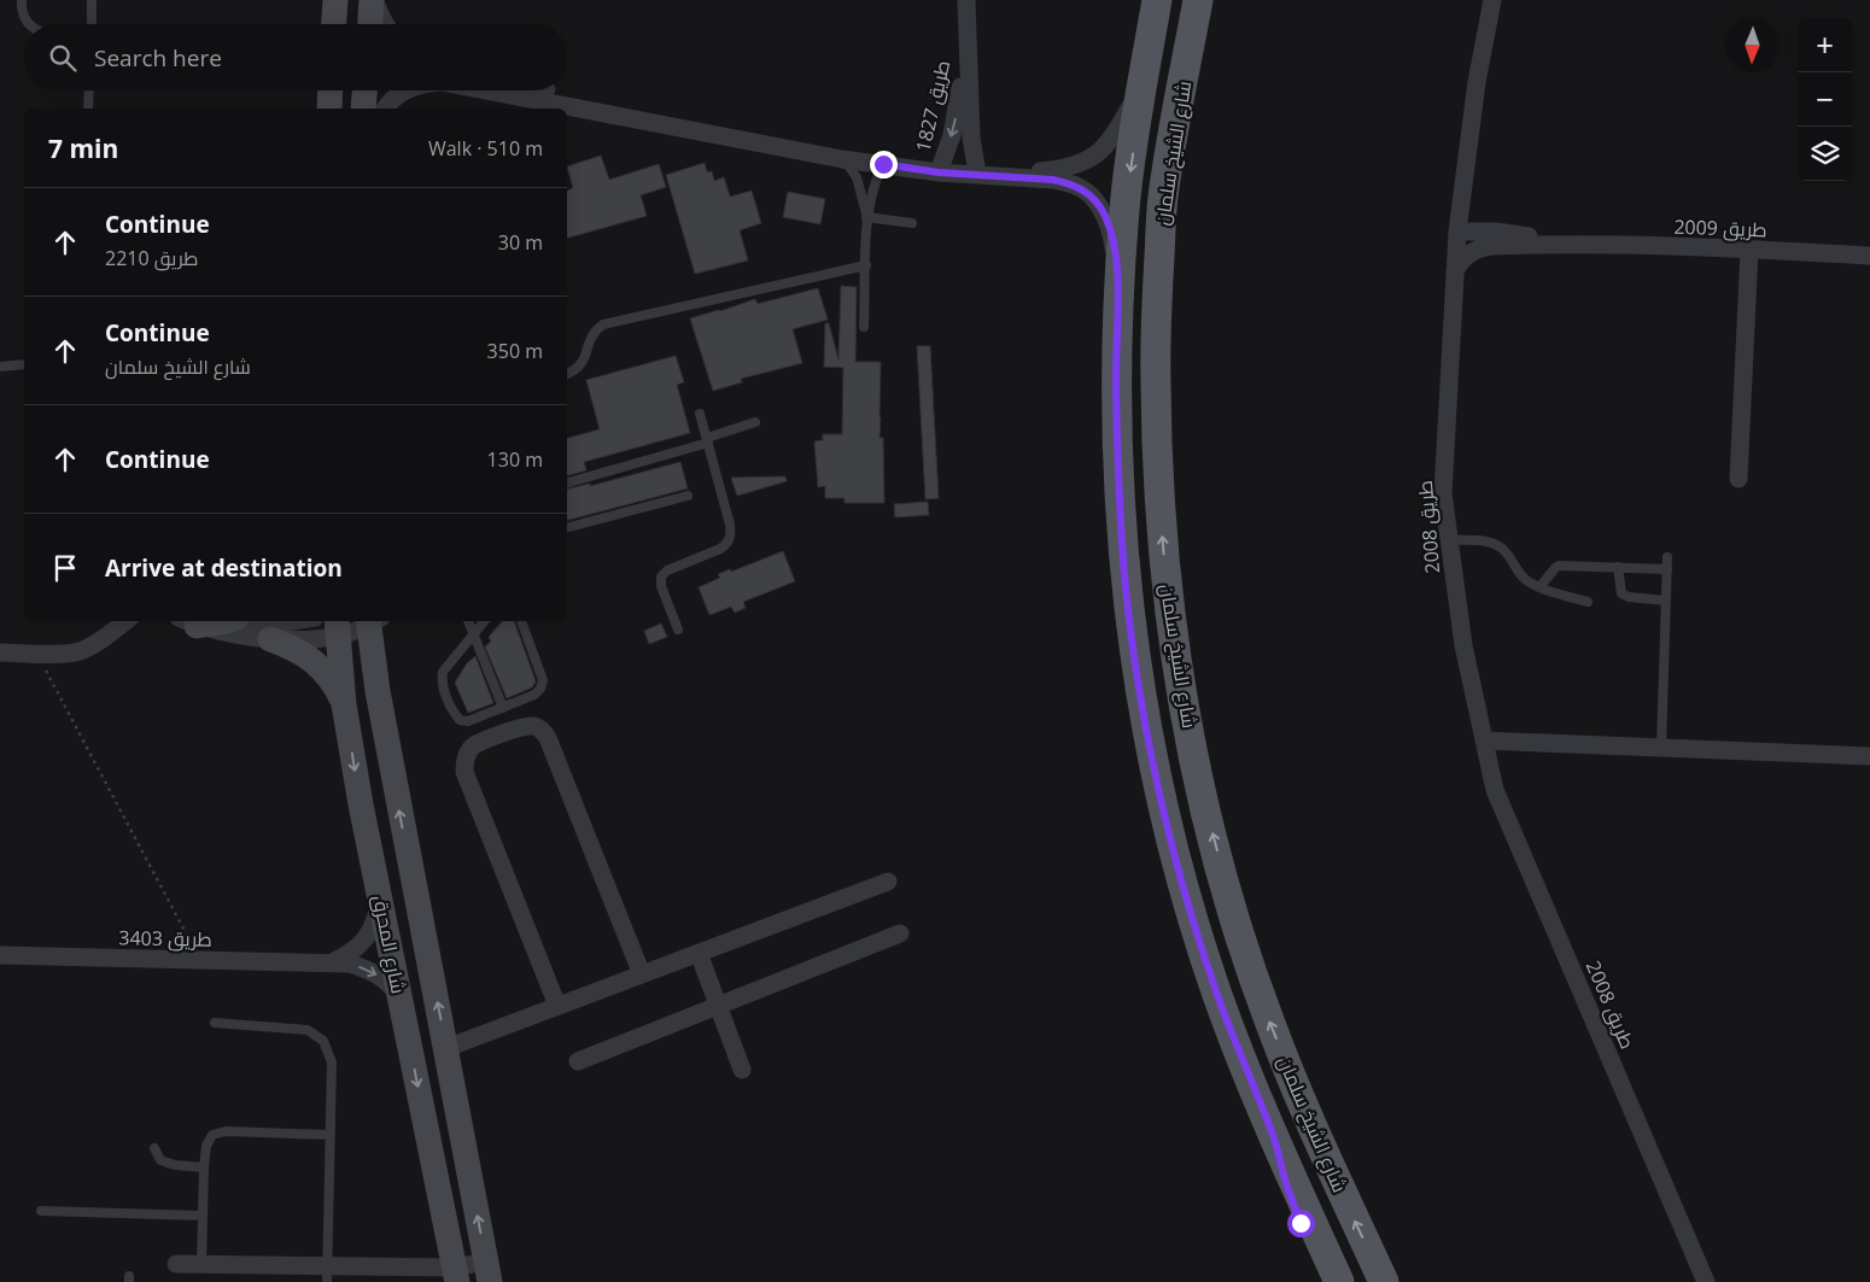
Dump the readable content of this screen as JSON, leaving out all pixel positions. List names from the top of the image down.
{
  "streets": {
    "main road": ["شارع الشيخ سلمان", "شارع المحرق"],
    "street": [
      "طريق 1827",
      "طريق 2009",
      "طريق 2008",
      "طريق 3403"
    ]
  },
  "crossings": [
    ["طريق 2009", "طريق 2008"],
    ["طريق 3403", "شارع المحرق"]
  ],
  "north": "bottom",
  "page": {
    "map_buttons": ["+", "−"],
    "search": "Search here",
    "heading": ["7 min", "Walk · 510 m"],
    "list": [
      ["Continue", "طريق 2210", "30 m"],
      ["Continue", "شارع الشيخ سلمان", "350 m"],
      ["Continue", "130 m"],
      "Arrive at destination"
    ]
  }
}
